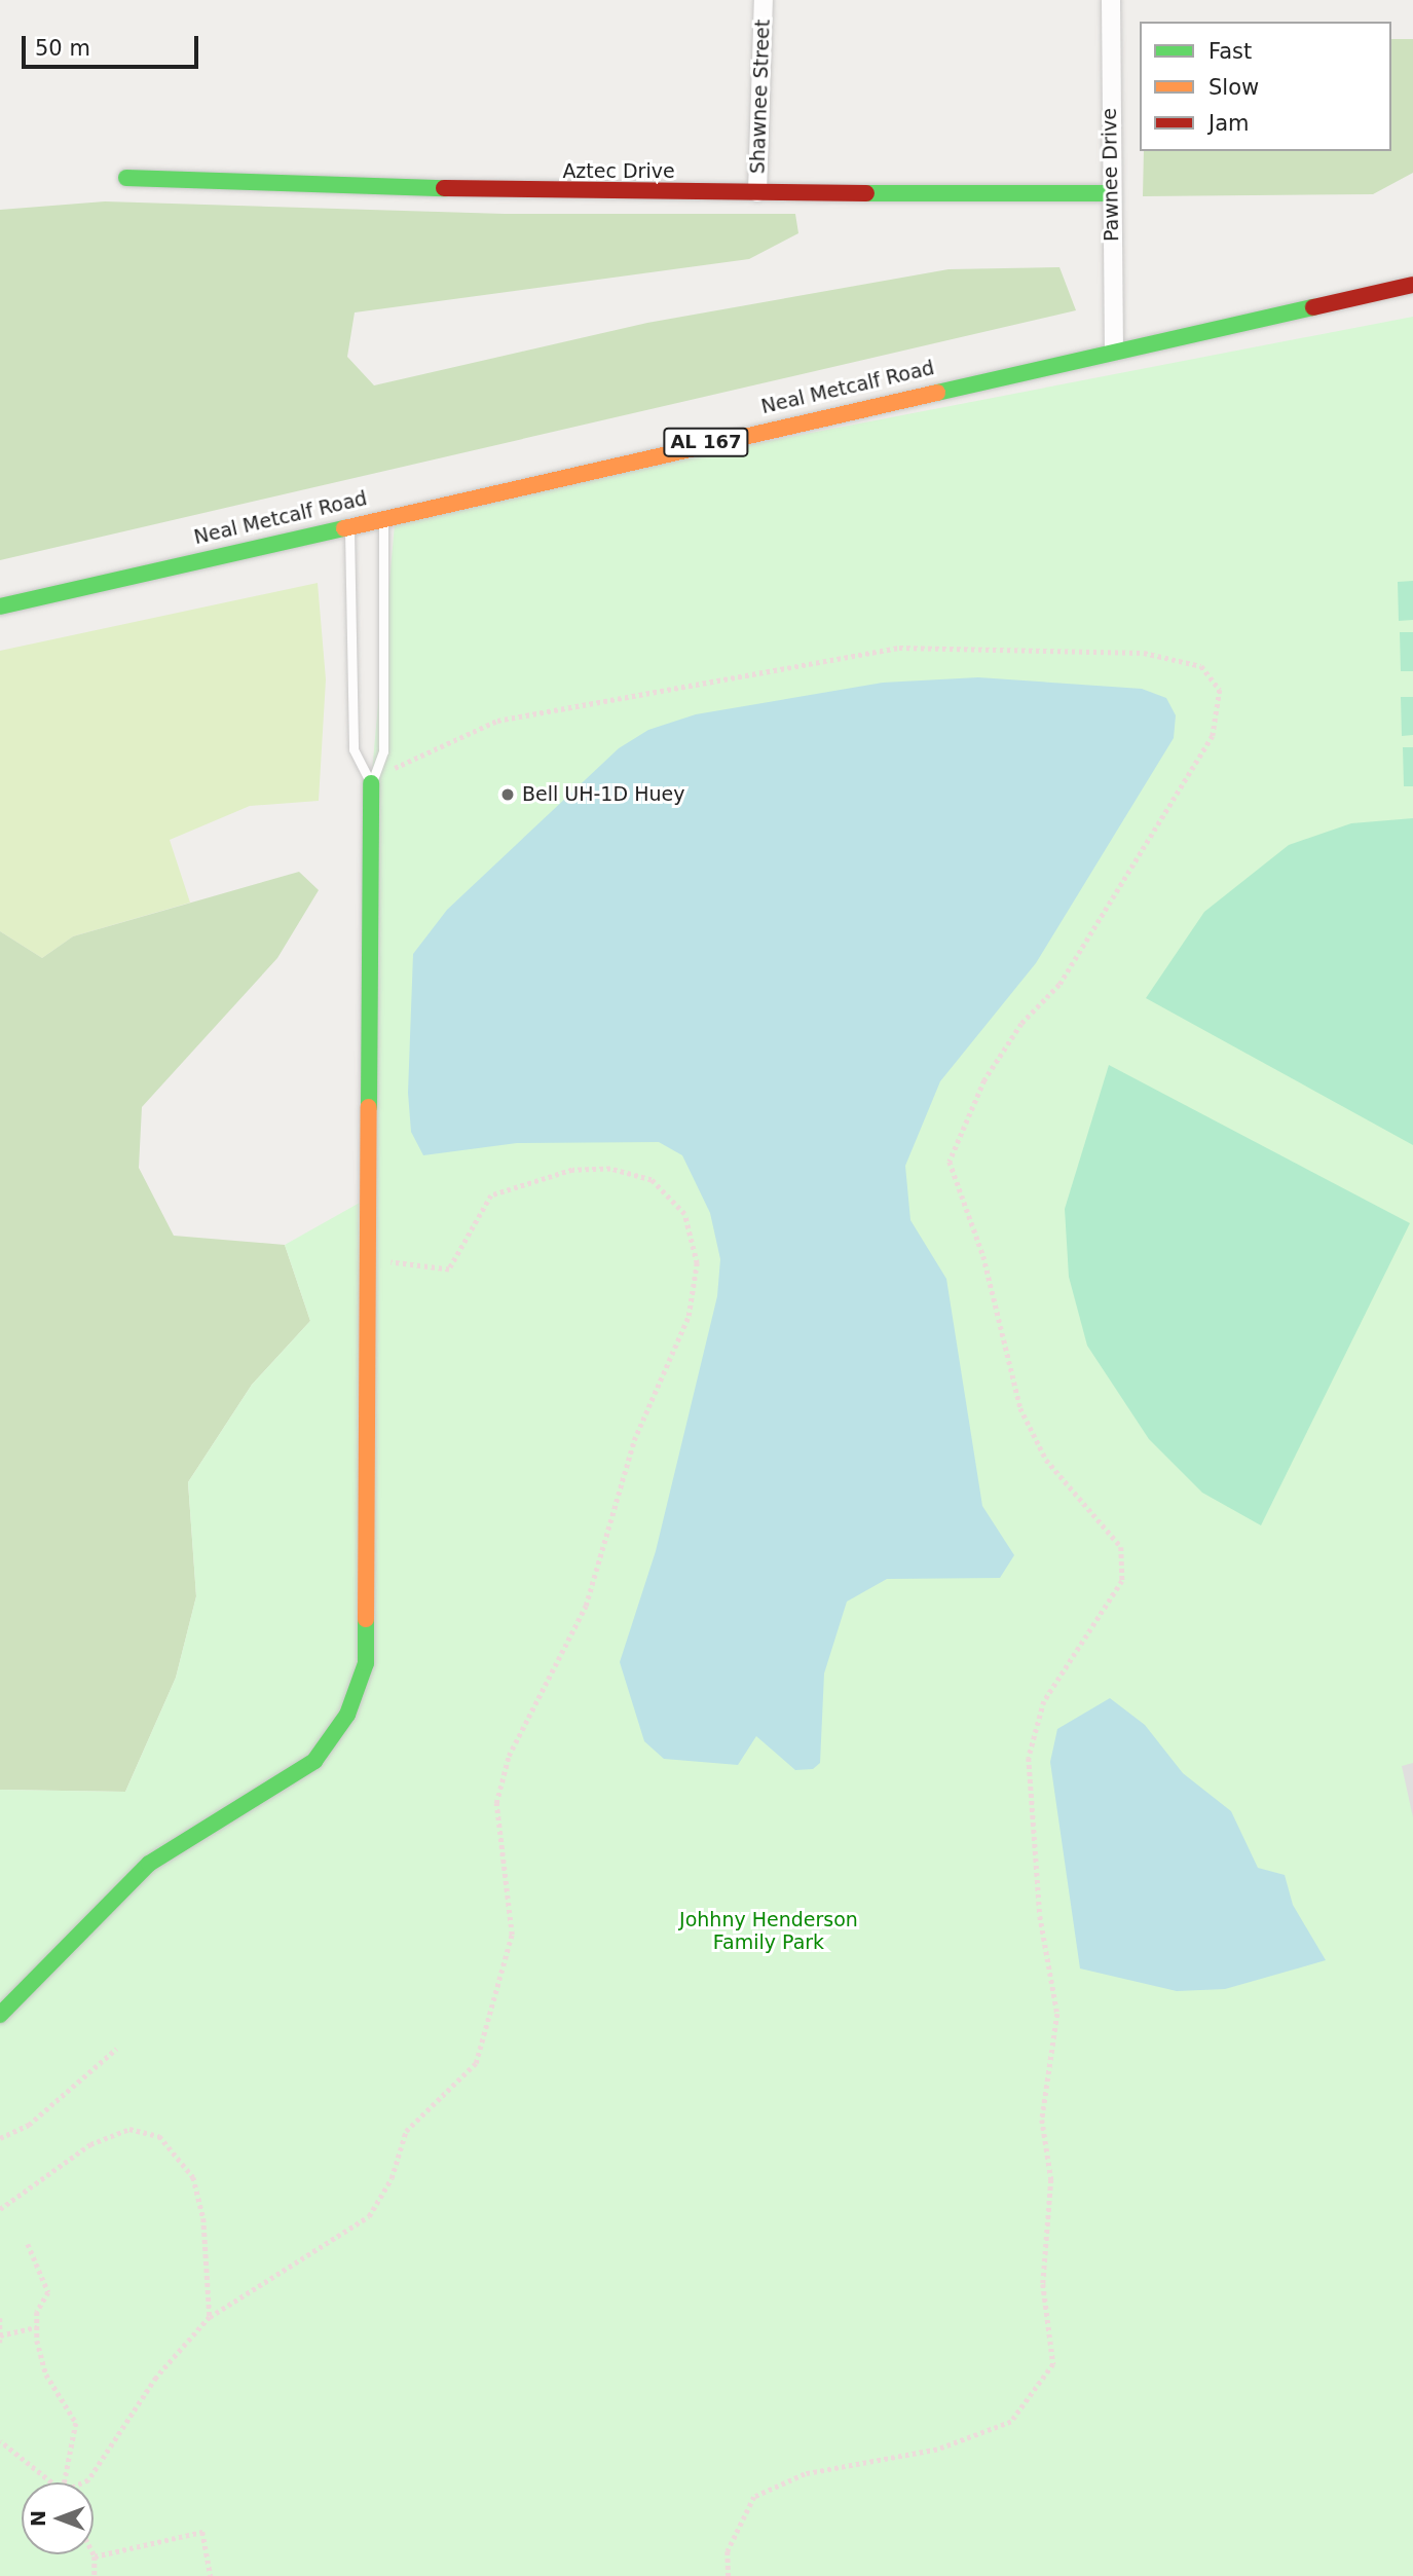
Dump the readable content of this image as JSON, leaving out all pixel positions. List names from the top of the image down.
{
  "streets": {
    "street": [
      "Shawnee Street",
      "Aztec Drive",
      "Pawnee Drive",
      "Neal Metcalf Road",
      "AL 167"
    ]
  },
  "crossings": [
    ["Shawnee Street", "Aztec Drive"],
    ["Aztec Drive", "Pawnee Drive"],
    ["Pawnee Drive", "Neal Metcalf Road"]
  ],
  "parks": ["Johhny Henderson Family Park"],
  "places": ["Bell UH-1D Huey"],
  "legend": ["Fast", "Slow", "Jam"],
  "scale_bar": "50 m",
  "north": "left"
}
